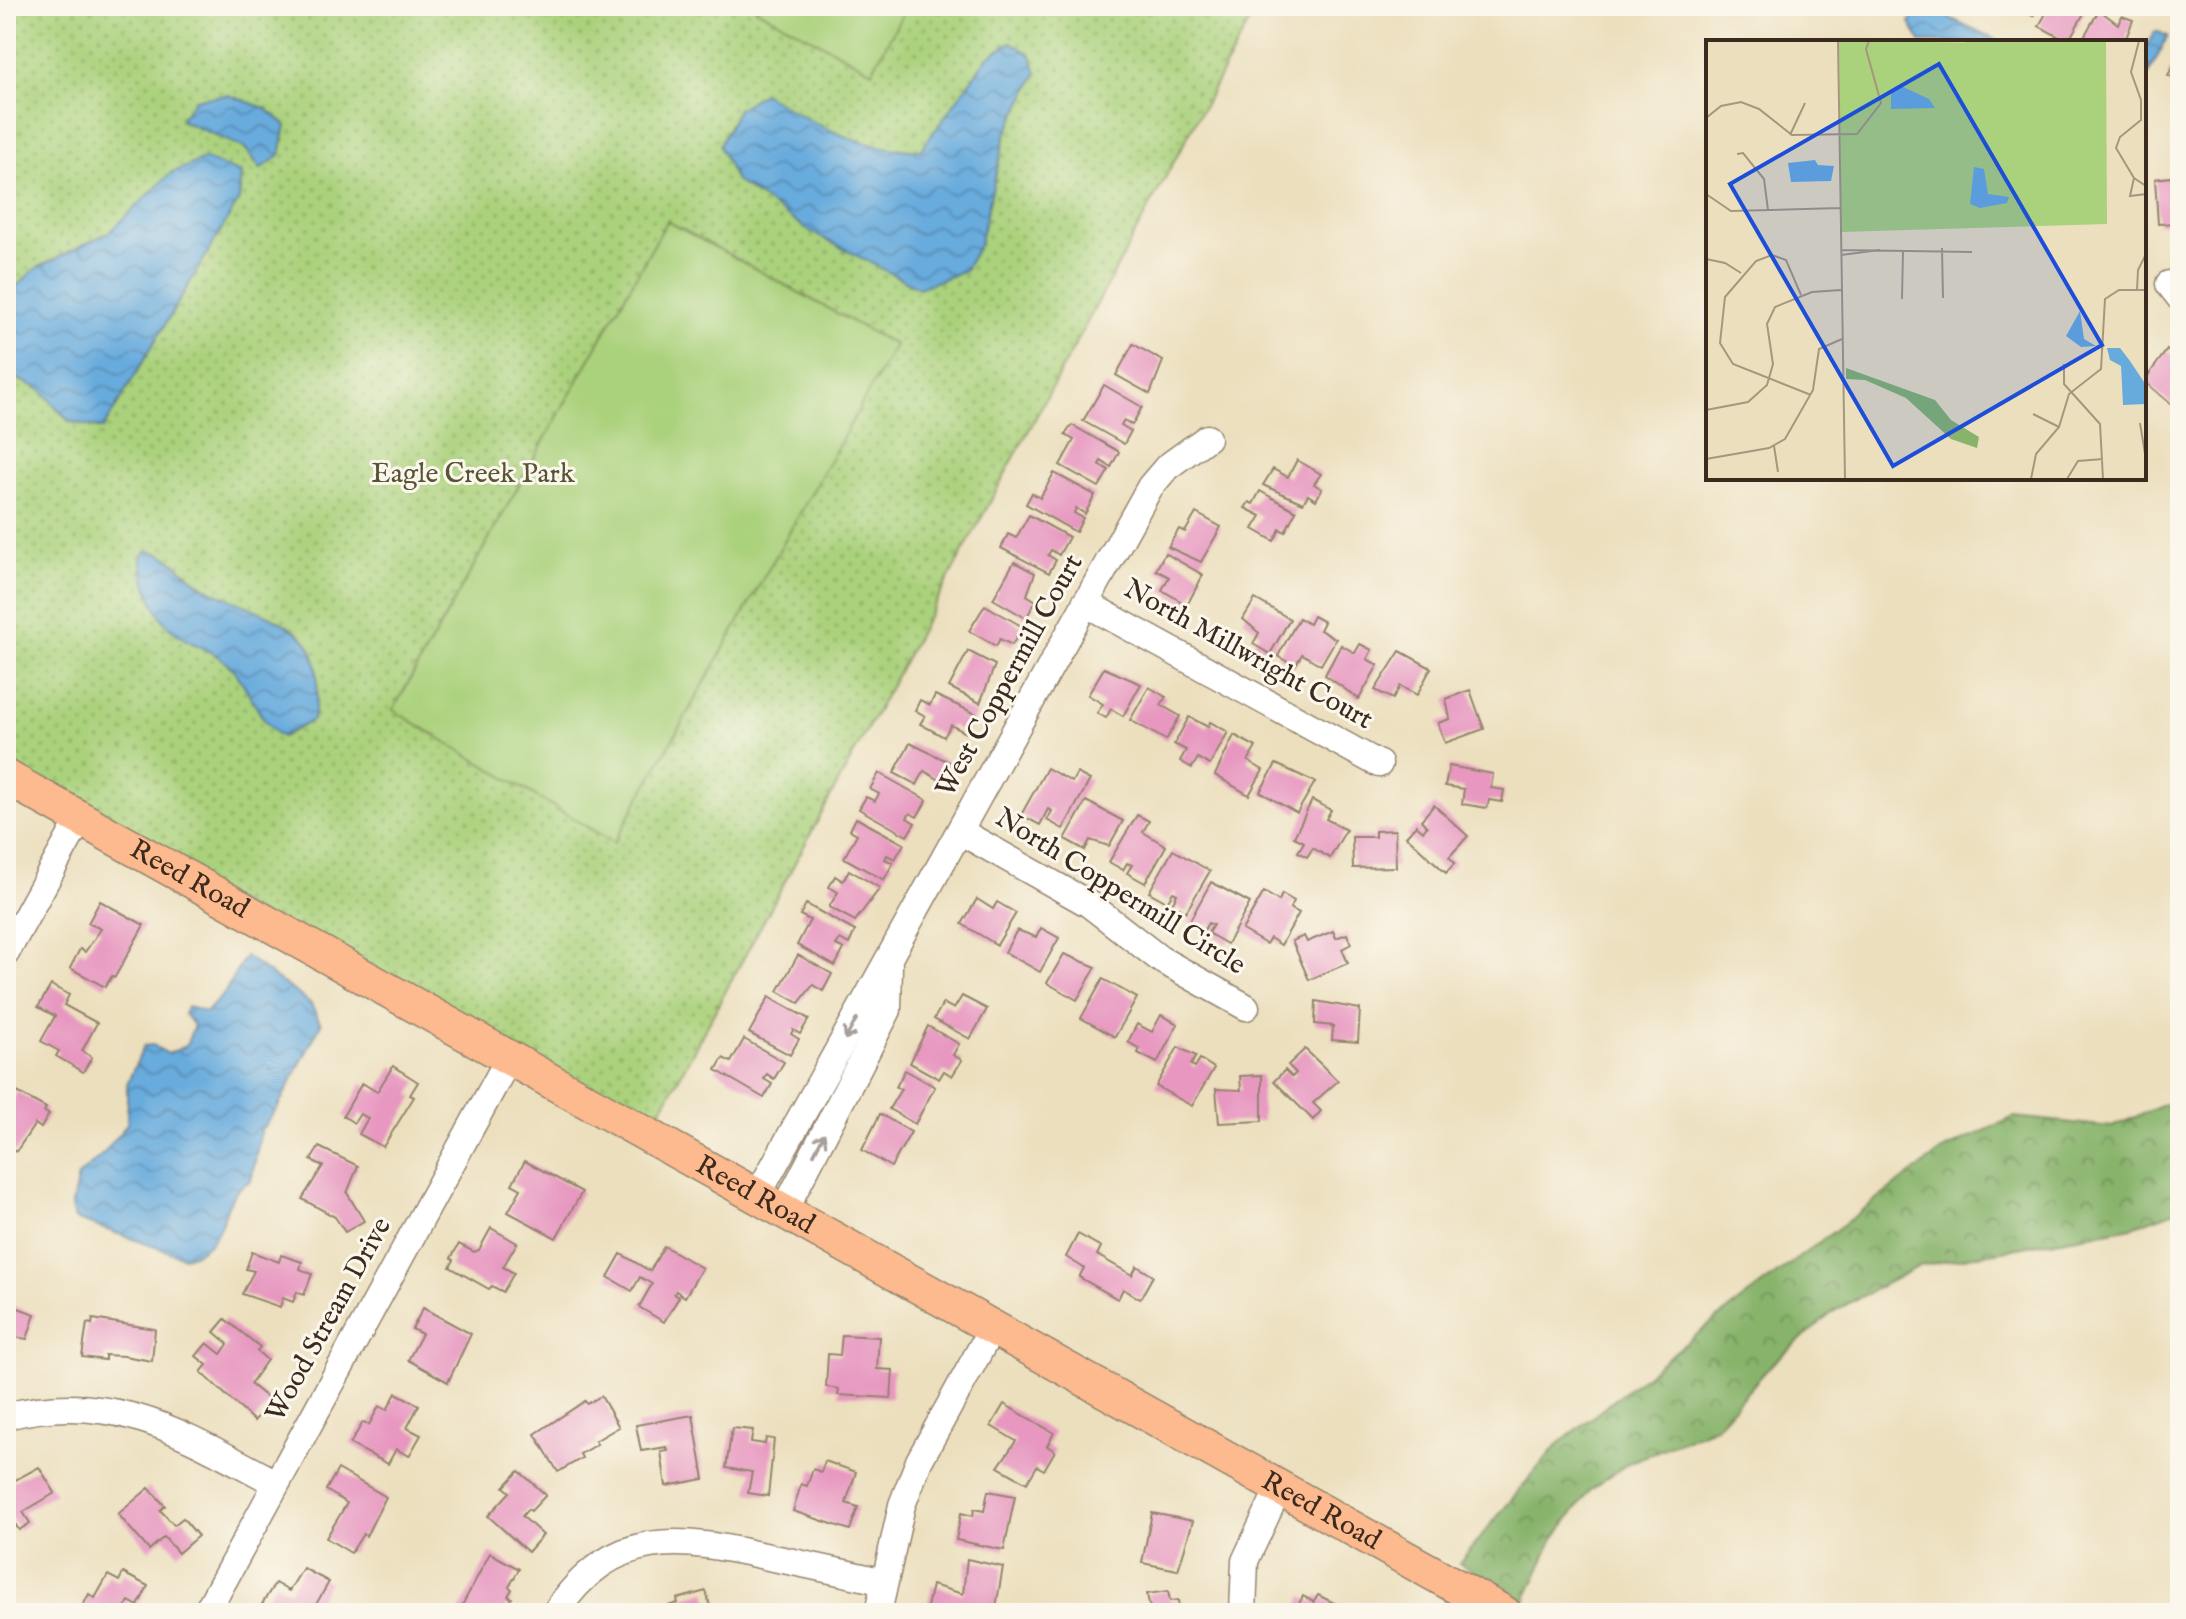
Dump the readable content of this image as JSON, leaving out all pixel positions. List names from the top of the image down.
{
  "streets": {
    "main road": ["Reed Road"],
    "street": [
      "North Millwright Court",
      "West Coppermill Court",
      "North Coppermill Circle",
      "Wood Stream Drive"
    ]
  },
  "crossings": [
    ["North Millwright Court", "West Coppermill Court"],
    ["West Coppermill Court", "Reed Road"],
    ["West Coppermill Court", "North Coppermill Circle"],
    ["Reed Road", "Wood Stream Drive"]
  ],
  "parks": ["Eagle Creek Park"]
}
